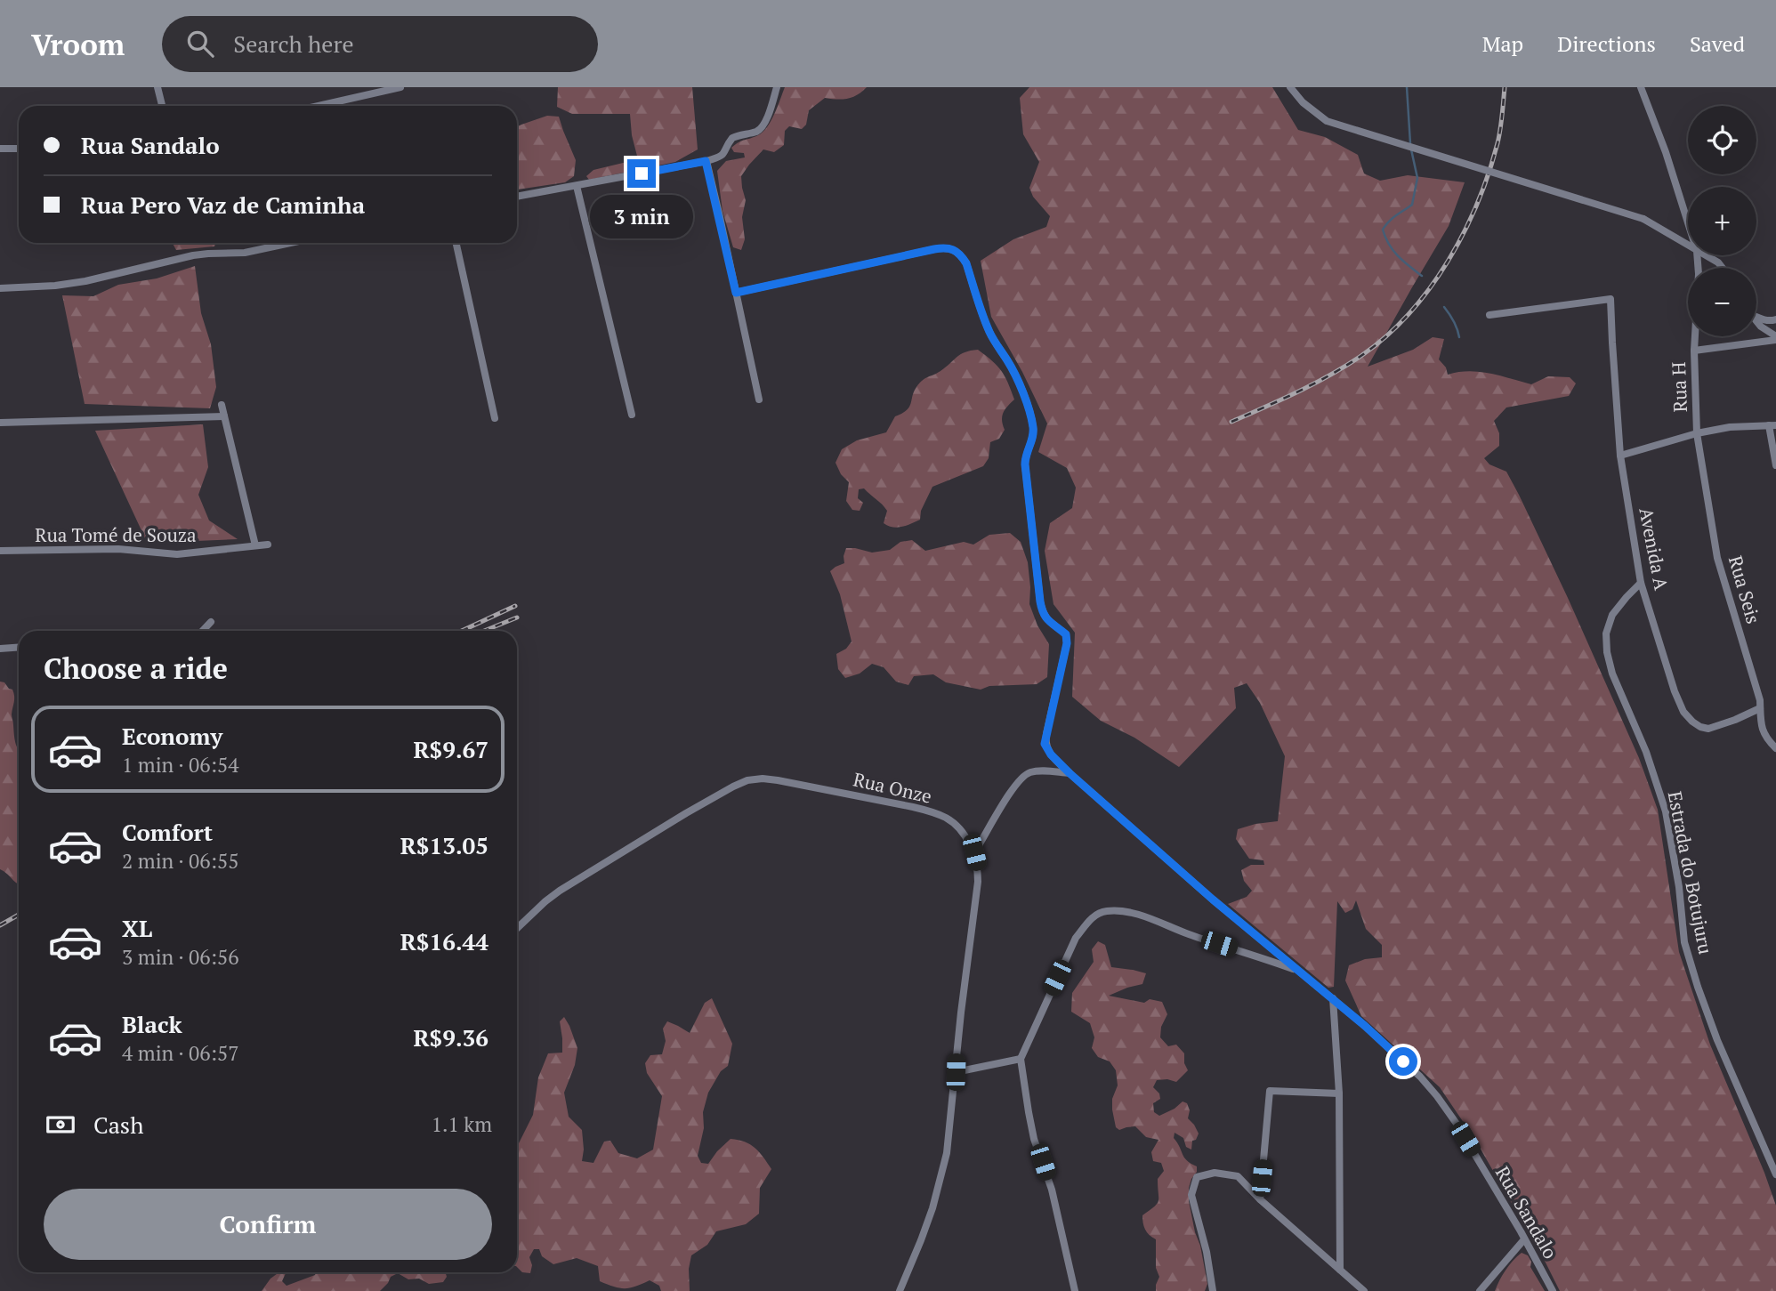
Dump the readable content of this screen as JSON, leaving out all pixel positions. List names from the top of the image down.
{
  "streets": {
    "street": [
      "Rua H",
      "Rua Tomé de Souza",
      "Avenida A",
      "Rua Seis",
      "Rua Onze",
      "Estrada do Botujuru",
      "Rua Sandalo"
    ]
  },
  "crossings": [
    ["Rua H", "Rua Seis"],
    ["Avenida A", "Rua Seis"],
    ["Avenida A", "Estrada do Botujuru"]
  ],
  "page": {
    "header": "Vroom",
    "search": "Search here",
    "nav": ["Map", "Directions", "Saved"],
    "map_buttons": ["+", "−"],
    "banner": ["Rua Sandalo", "Rua Pero Vaz de Caminha"],
    "bubble": "3 min",
    "heading": "Choose a ride",
    "list": [
      {
        "name": "Economy",
        "note": "1 min · 06:54",
        "value": "R$9.67"
      },
      {
        "name": "Comfort",
        "note": "2 min · 06:55",
        "value": "R$13.05"
      },
      {
        "name": "XL",
        "note": "3 min · 06:56",
        "value": "R$16.44"
      },
      {
        "name": "Black",
        "note": "4 min · 06:57",
        "value": "R$9.36"
      }
    ],
    "pay": ["Cash", "1.1 km"],
    "buttons": "Confirm"
  }
}
